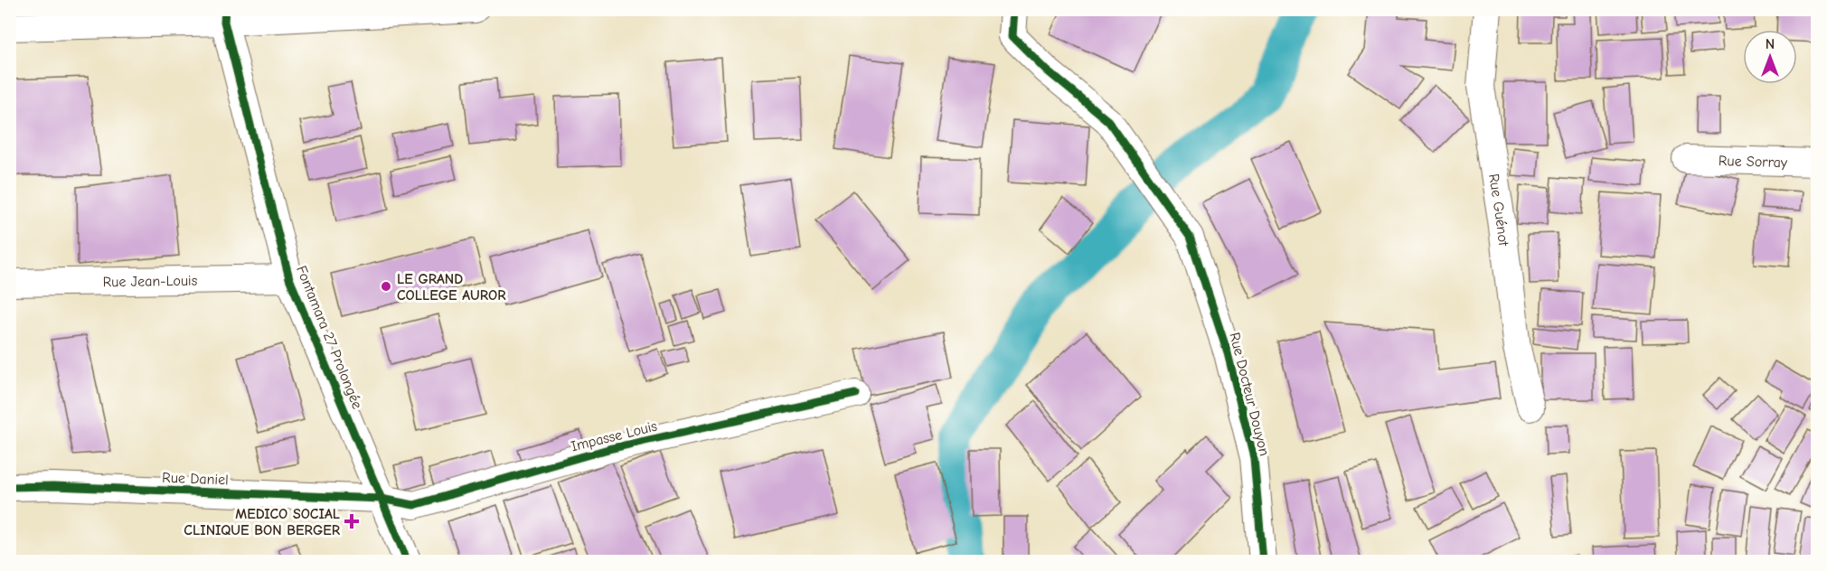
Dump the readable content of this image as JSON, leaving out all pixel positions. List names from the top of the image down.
{
  "streets": {
    "street": [
      "Rue Sorray",
      "Rue Guénot",
      "Rue Jean-Louis",
      "Fontamara 27 Prolongée",
      "Rue Docteur Douyon",
      "Impasse Louis",
      "Rue Daniel"
    ]
  },
  "crossings": [
    ["Rue Jean-Louis", "Fontamara 27 Prolongée"],
    ["Fontamara 27 Prolongée", "Impasse Louis"],
    ["Fontamara 27 Prolongée", "Rue Daniel"],
    ["Impasse Louis", "Rue Daniel"]
  ],
  "places": {
    "other": ["LE GRAND COLLEGE AUROR"],
    "health": ["MEDICO SOCIAL CLINIQUE BON BERGER"]
  },
  "north": "top"
}
